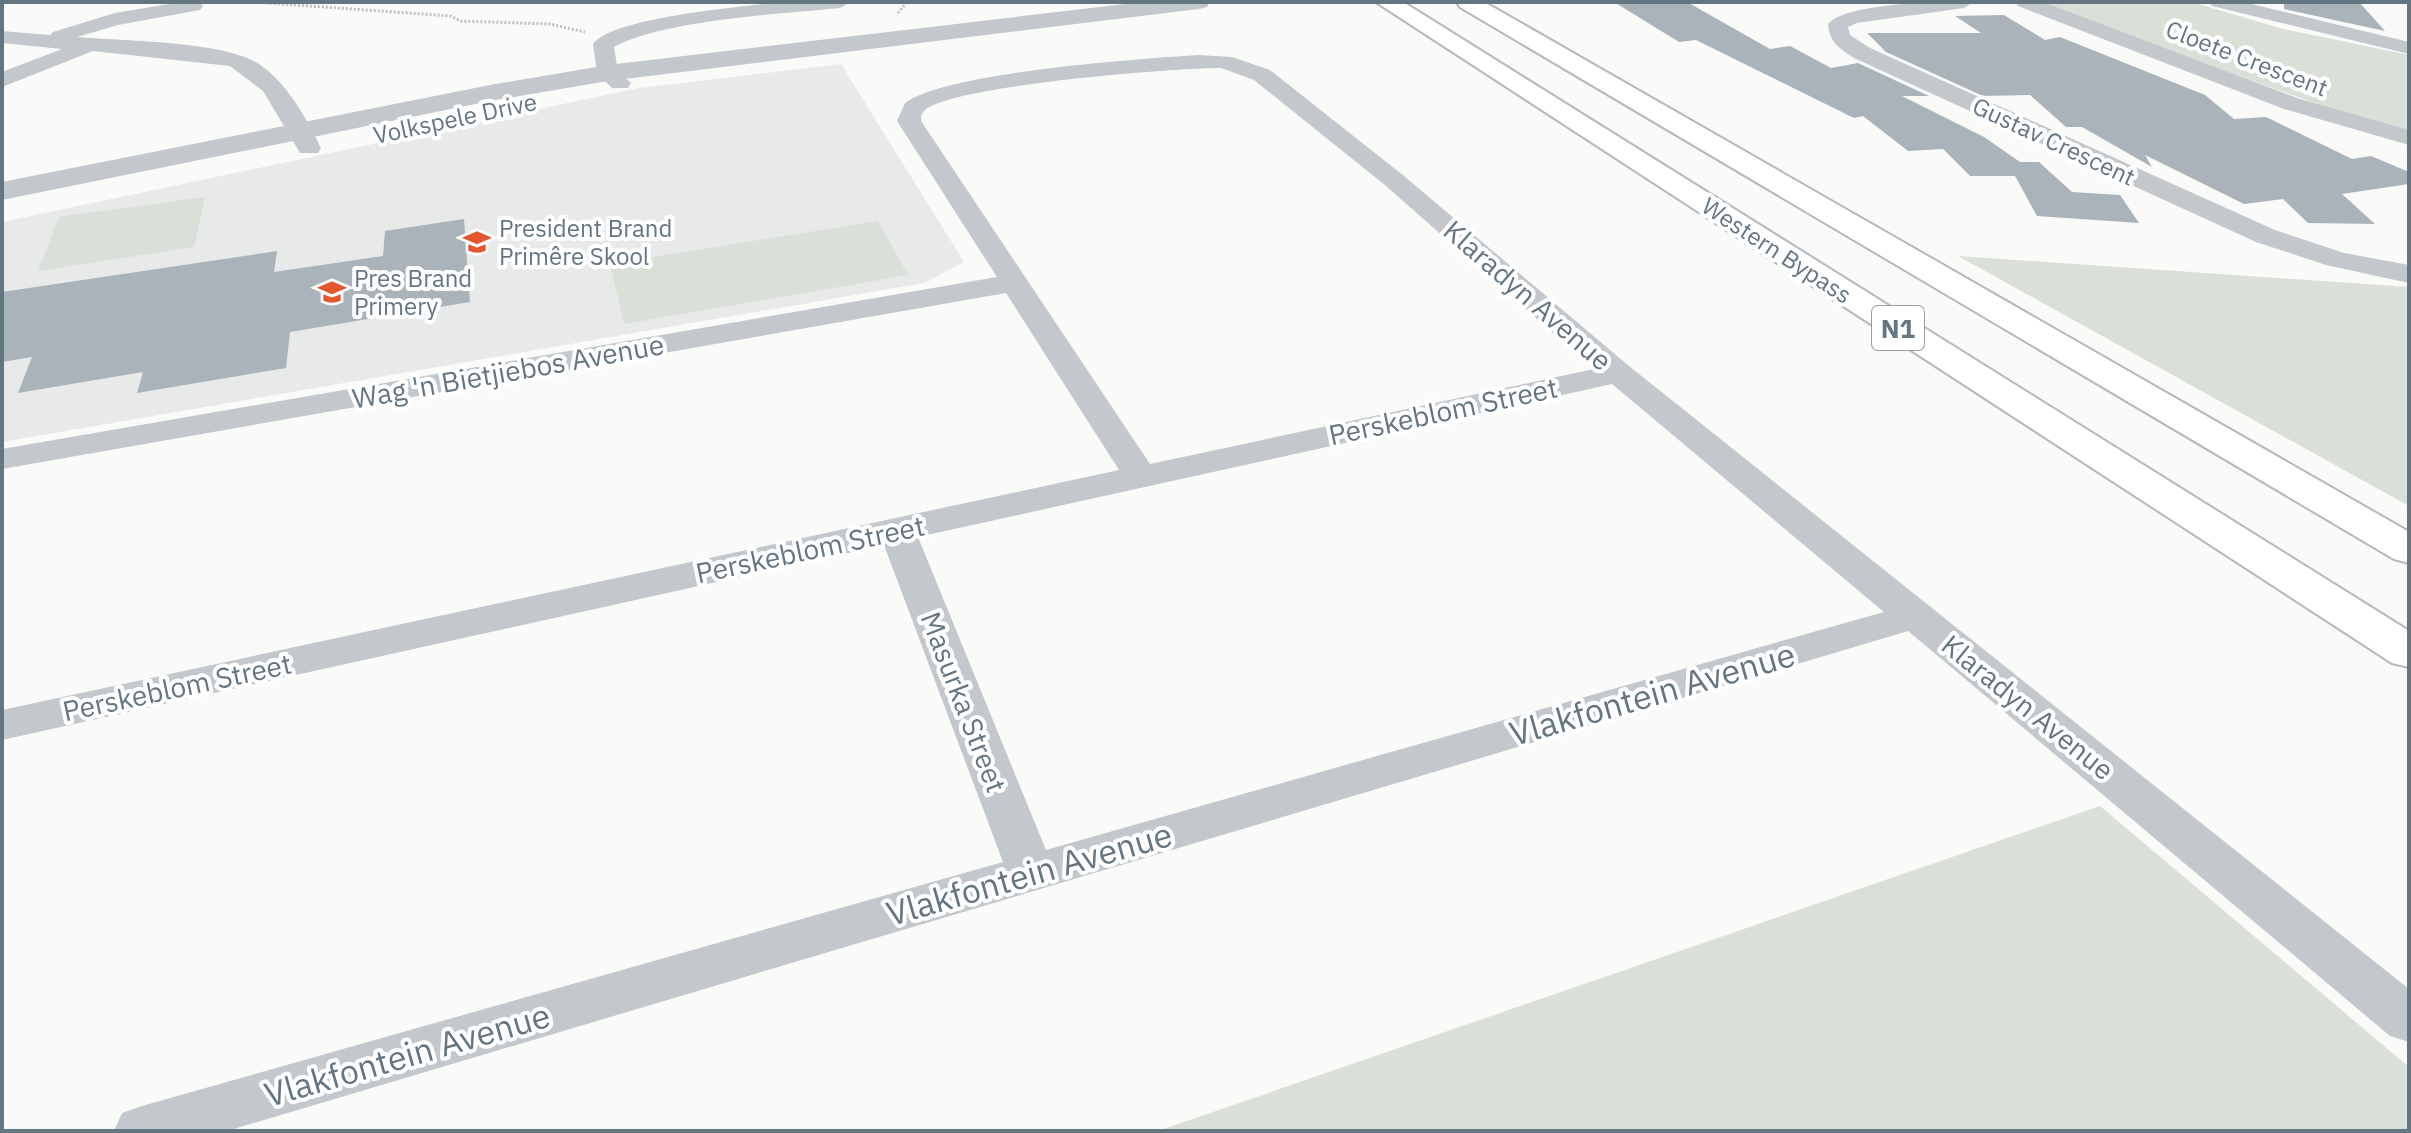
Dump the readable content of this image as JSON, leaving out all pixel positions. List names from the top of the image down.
{
  "streets": {
    "highway": ["Western Bypass", "N1"],
    "street": [
      "Cloete Crescent",
      "Volkspele Drive",
      "Gustav Crescent",
      "Klaradyn Avenue",
      "Wag 'n Bietjiebos Avenue",
      "Perskeblom Street",
      "Vlakfontein Avenue",
      "Masurka Street"
    ]
  },
  "crossings": [
    ["Klaradyn Avenue", "Wag 'n Bietjiebos Avenue"],
    ["Klaradyn Avenue", "Perskeblom Street"],
    ["Klaradyn Avenue", "Vlakfontein Avenue"],
    ["Perskeblom Street", "Masurka Street"],
    ["Vlakfontein Avenue", "Masurka Street"]
  ],
  "places": {
    "school or university": ["President Brand Primêre Skool", "Pres Brand Primery"]
  }
}
